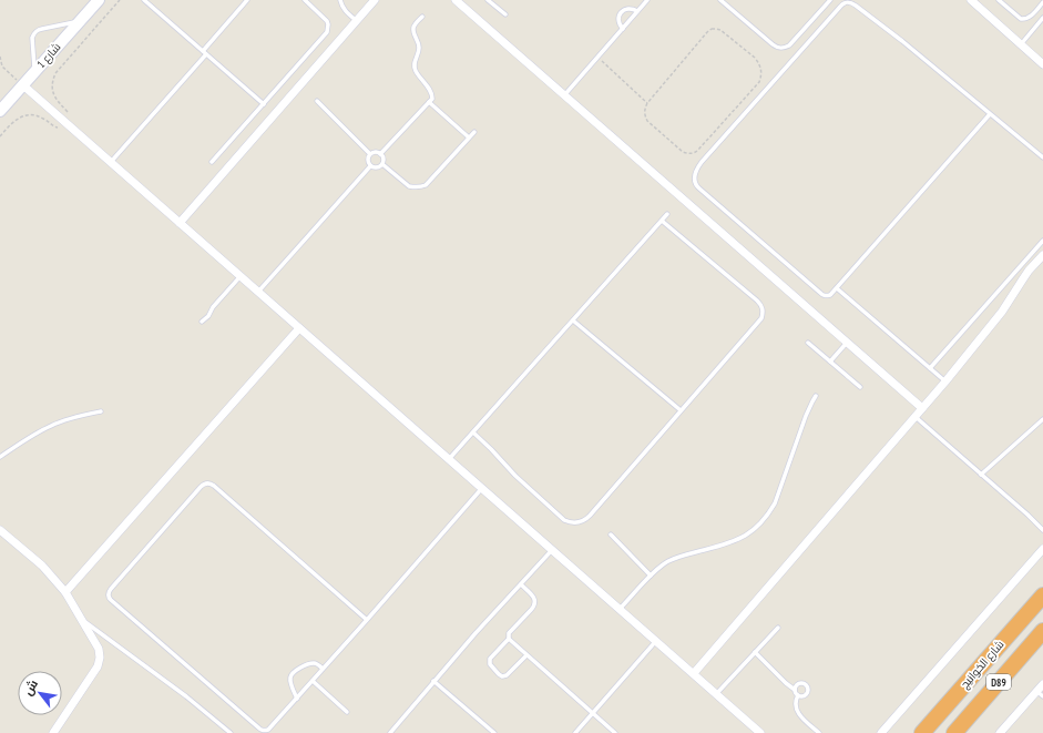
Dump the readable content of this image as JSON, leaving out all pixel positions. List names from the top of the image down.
{
  "streets": {
    "highway": ["شارع الخوانيج", "D89"],
    "street": ["شارع 1"]
  },
  "north": "top left"
}
